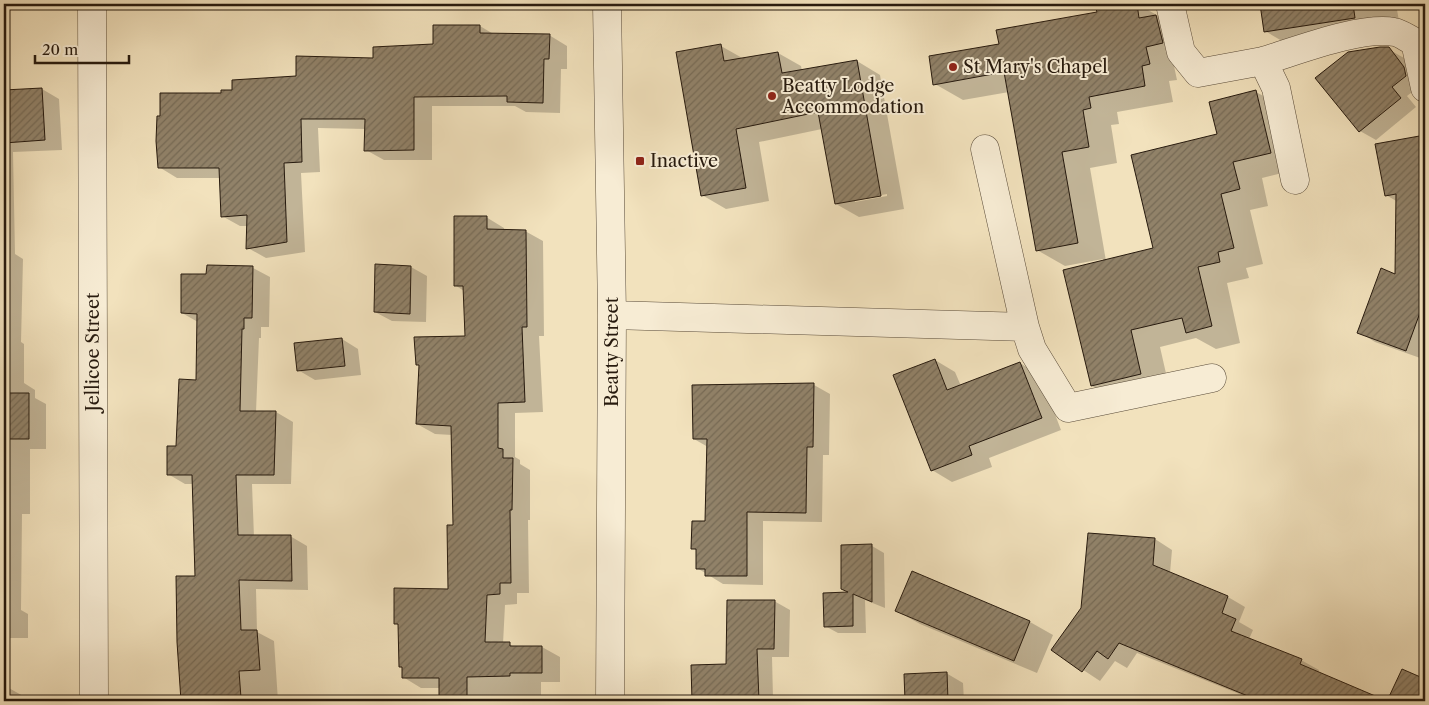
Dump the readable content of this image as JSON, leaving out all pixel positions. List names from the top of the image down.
{
  "streets": {
    "street": ["Jellicoe Street", "Beatty Street"]
  },
  "places": {
    "other": ["St Mary's Chapel", "Beatty Lodge Accommodation"],
    "transit": ["Inactive"]
  },
  "scale_bar": "20 m"
}
